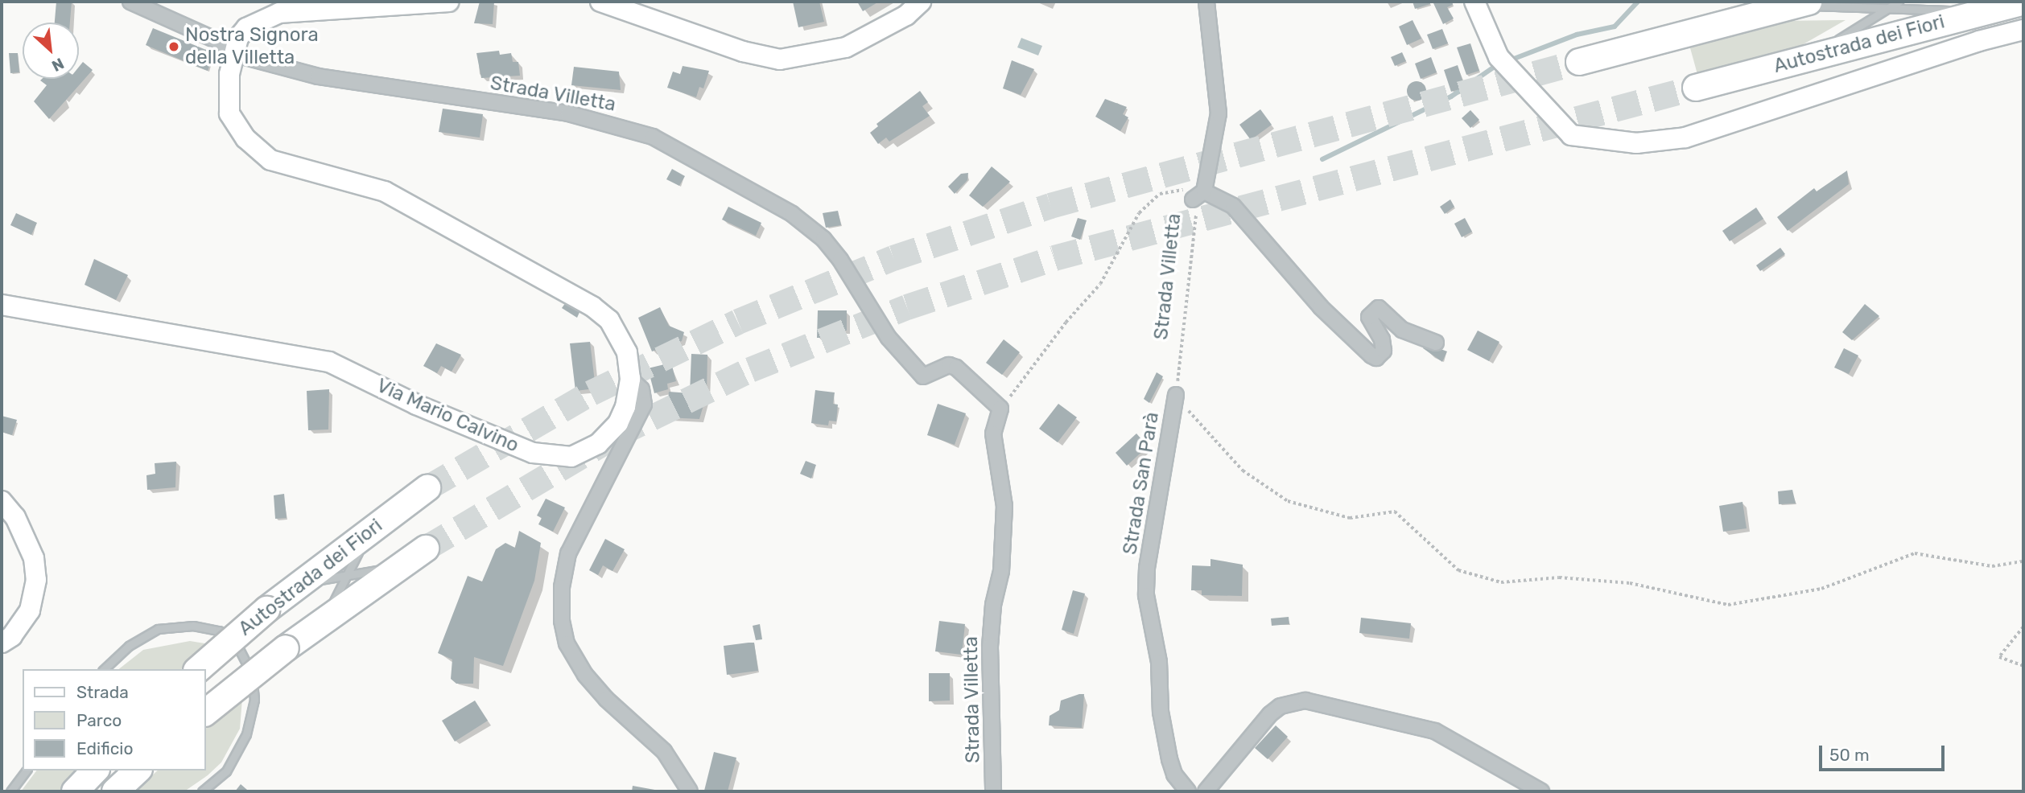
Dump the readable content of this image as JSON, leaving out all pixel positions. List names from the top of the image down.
{
  "streets": {
    "highway": ["Autostrada dei Fiori"],
    "street": ["Strada Villetta", "Via Mario Calvino", "Strada San Parà"]
  },
  "crossings": [
    ["Strada Villetta", "Via Mario Calvino"],
    ["Strada Villetta", "Strada San Parà"]
  ],
  "places": ["Nostra Signora della Villetta"],
  "legend": ["Strada", "Parco", "Edificio"],
  "scale_bar": "50 m",
  "north": "bottom right"
}
